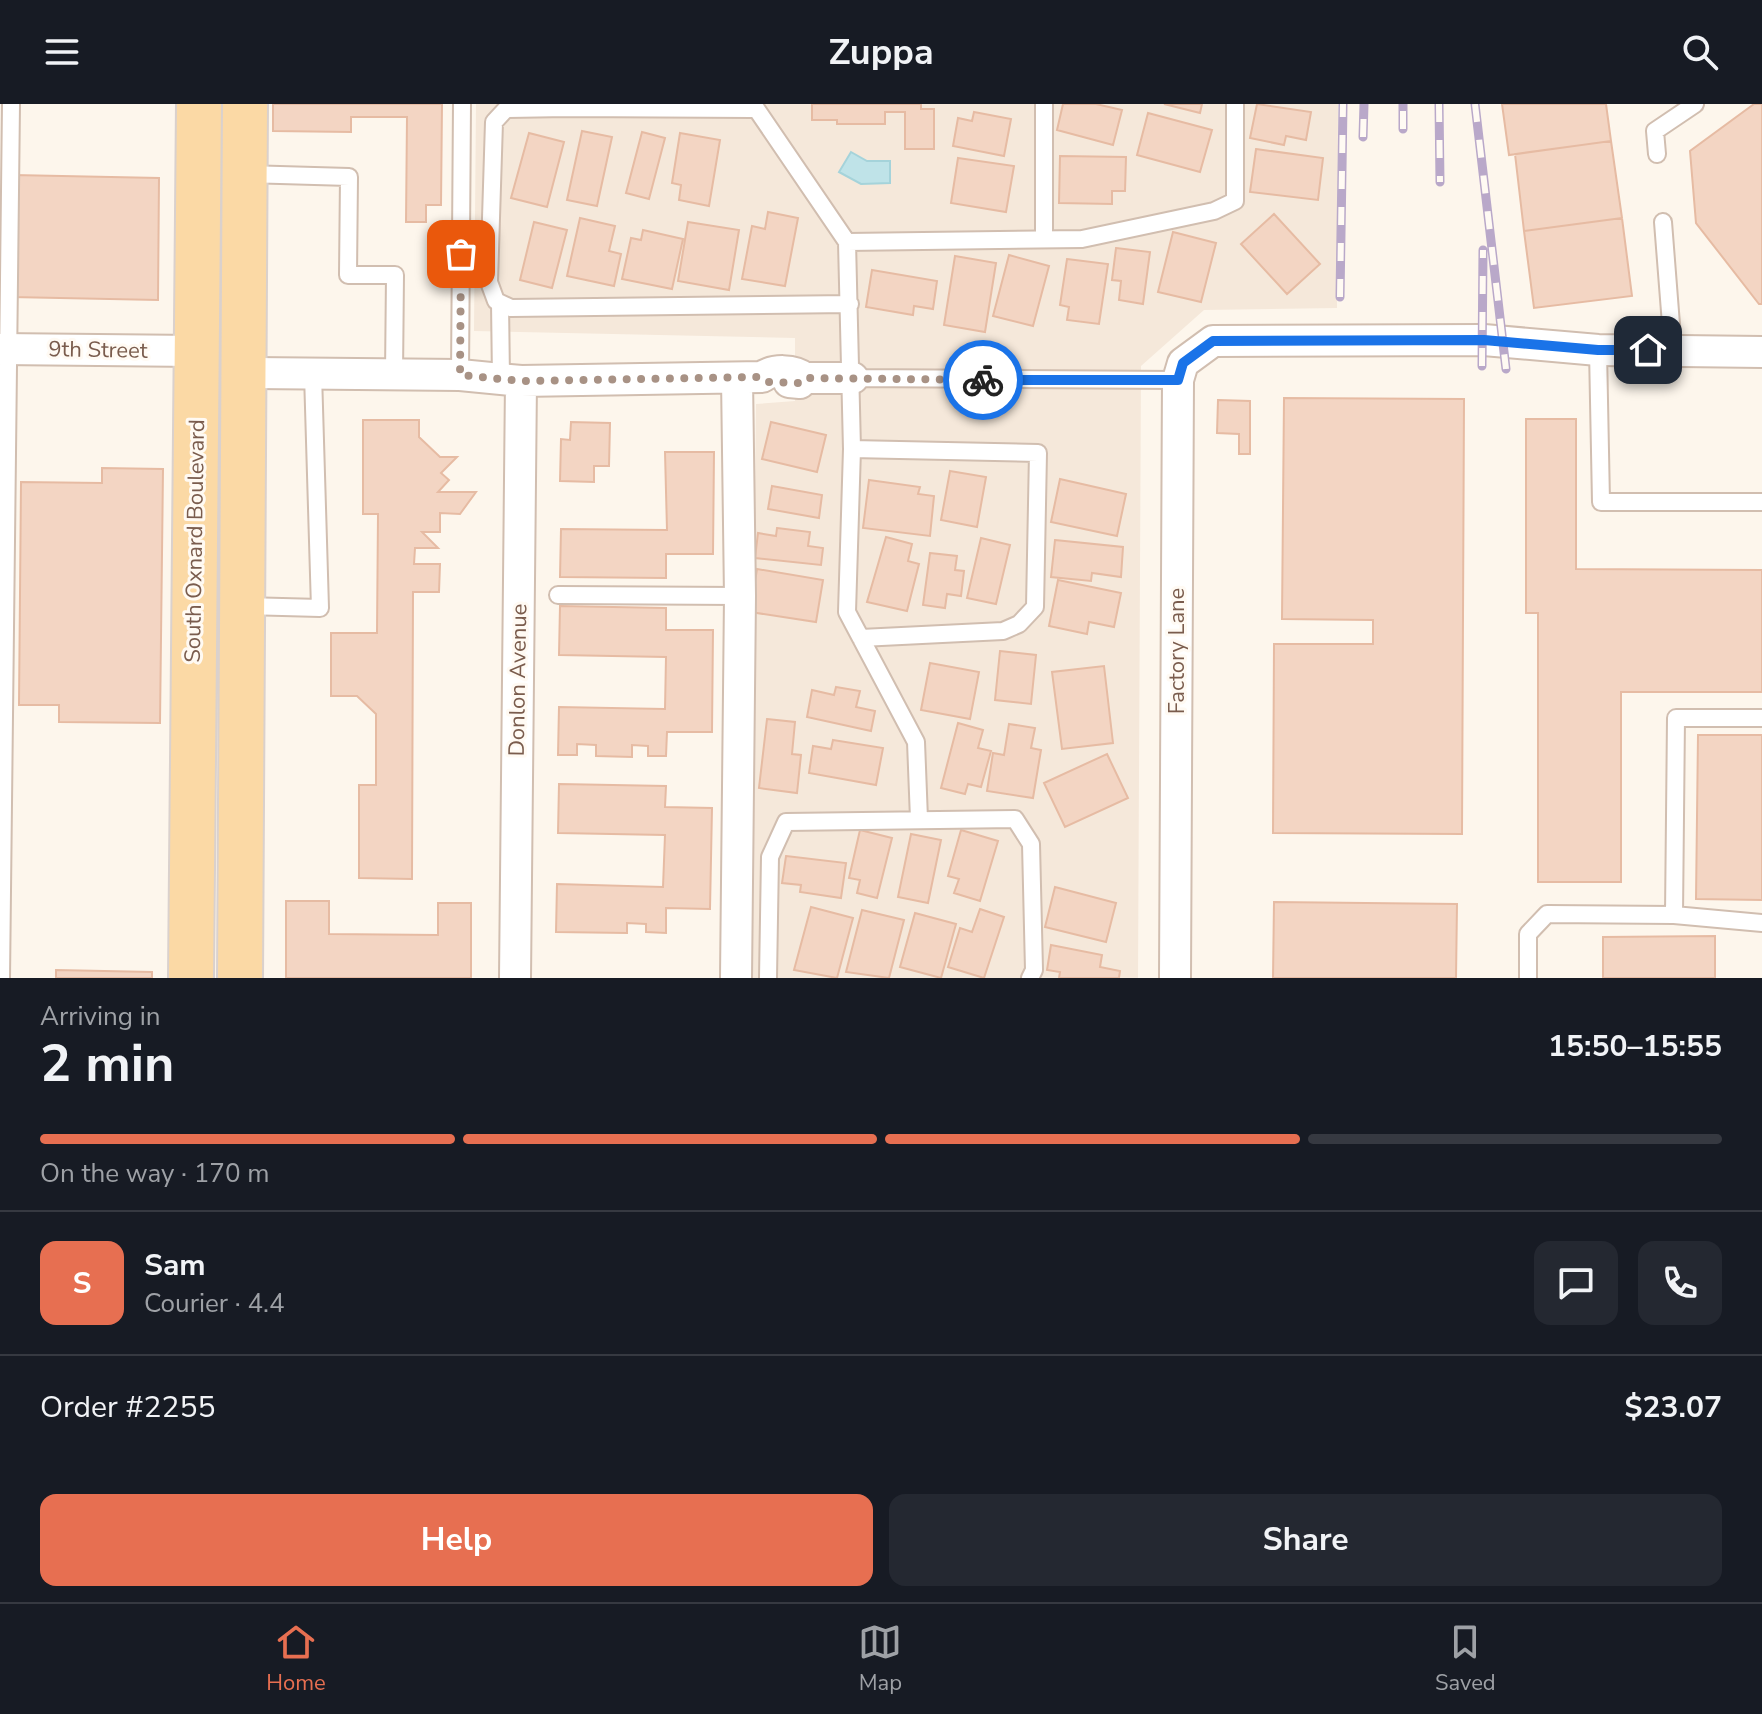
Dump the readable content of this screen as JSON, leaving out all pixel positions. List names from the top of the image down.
{
  "streets": {
    "main road": ["South Oxnard Boulevard"],
    "street": ["9th Street", "Factory Lane", "Donlon Avenue"]
  },
  "crossings": [
    ["9th Street", "South Oxnard Boulevard"]
  ],
  "page": {
    "header": "Zuppa",
    "heading": ["2 min", "Arriving in", "15:50–15:55"],
    "panel": [
      "Sam",
      "Courier · 4.4",
      "Order #2255",
      "$23.07"
    ],
    "bar": "On the way · 170 m",
    "round": "S",
    "buttons": ["Help", "Share"],
    "tabs": ["Home", "Map", "Saved"]
  }
}
